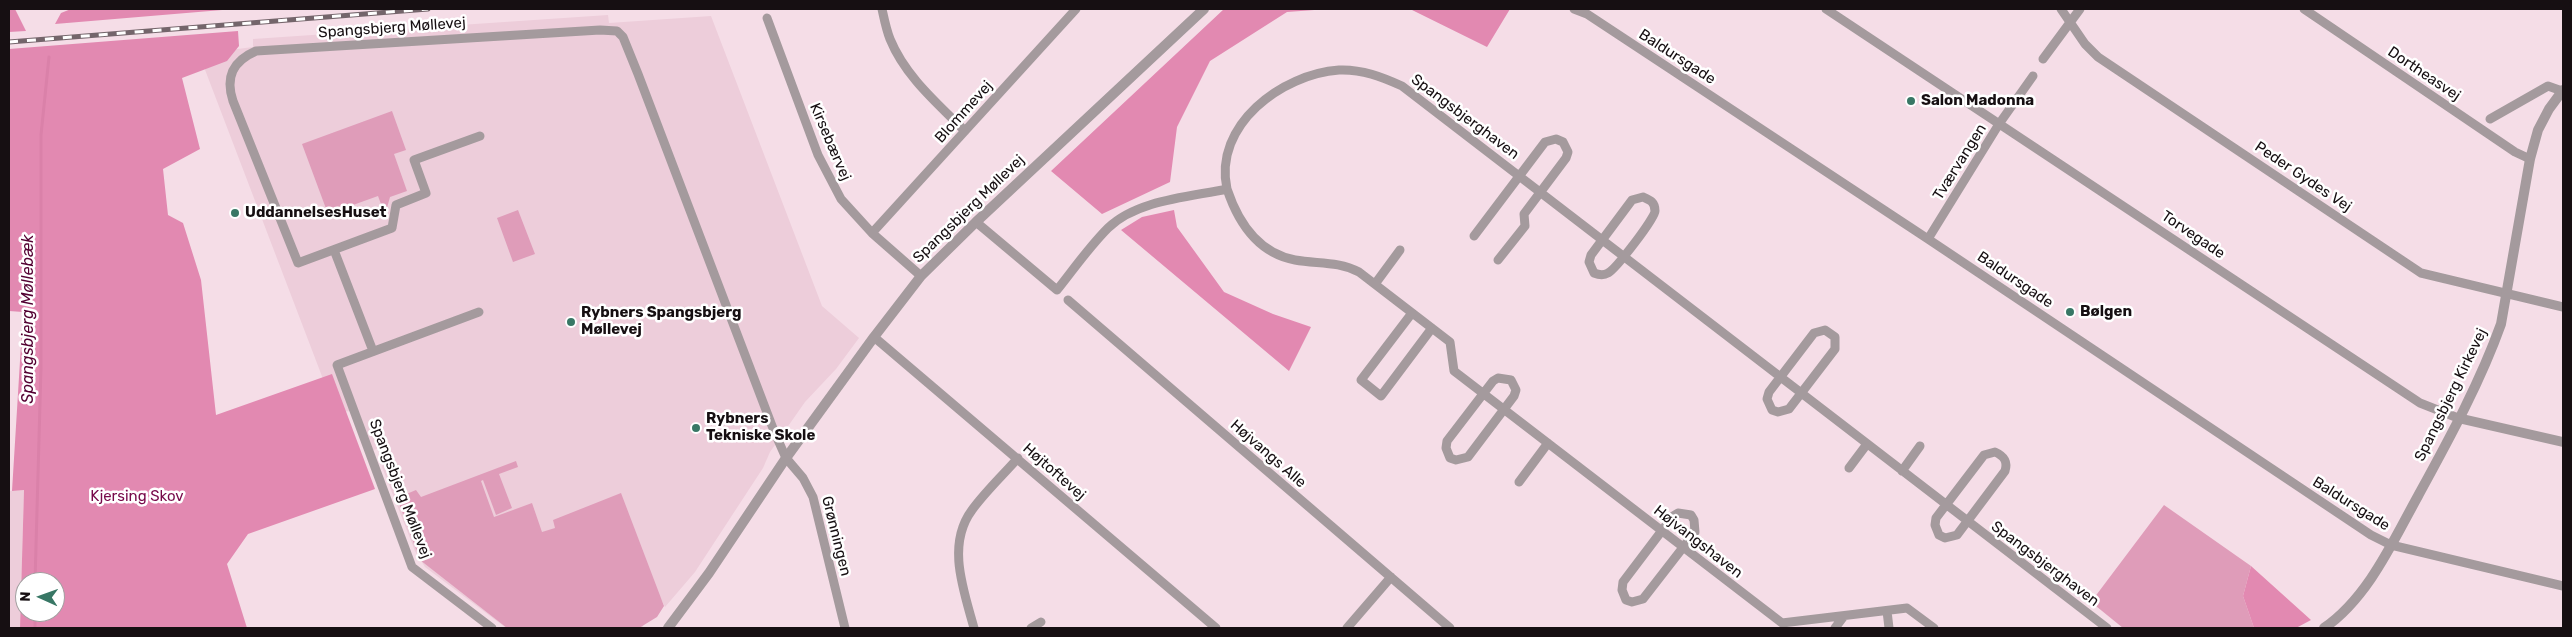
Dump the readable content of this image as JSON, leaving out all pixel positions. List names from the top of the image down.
{
  "streets": {
    "street": [
      "Spangsbjerg Møllevej",
      "Baldursgade",
      "Dortheasvej",
      "Blommevej",
      "Spangsbjerghaven",
      "Kirsebærvej",
      "Tværvangen",
      "Peder Gydes Vej",
      "Torvegade",
      "Spangsbjerg Kirkevej",
      "Højvangs Alle",
      "Højtoftevej",
      "Grønningen",
      "Højvangshaven"
    ]
  },
  "crossings": [
    ["Spangsbjerg Møllevej", "Kirsebærvej"],
    ["Spangsbjerg Møllevej", "Højtoftevej"],
    ["Spangsbjerg Møllevej", "Grønningen"],
    ["Baldursgade", "Tværvangen"],
    ["Baldursgade", "Spangsbjerg Kirkevej"],
    ["Dortheasvej", "Spangsbjerg Kirkevej"],
    ["Blommevej", "Kirsebærvej"],
    ["Spangsbjerghaven", "Højvangshaven"],
    ["Tværvangen", "Torvegade"],
    ["Peder Gydes Vej", "Spangsbjerg Kirkevej"],
    ["Torvegade", "Spangsbjerg Kirkevej"]
  ],
  "water": ["Spangsbjerg Møllebæk"],
  "parks": ["Kjersing Skov"],
  "places": [
    "Salon Madonna",
    "UddannelsesHuset",
    "Bølgen",
    "Rybners Spangsbjerg Møllevej",
    "Rybners Tekniske Skole"
  ],
  "north": "left"
}
